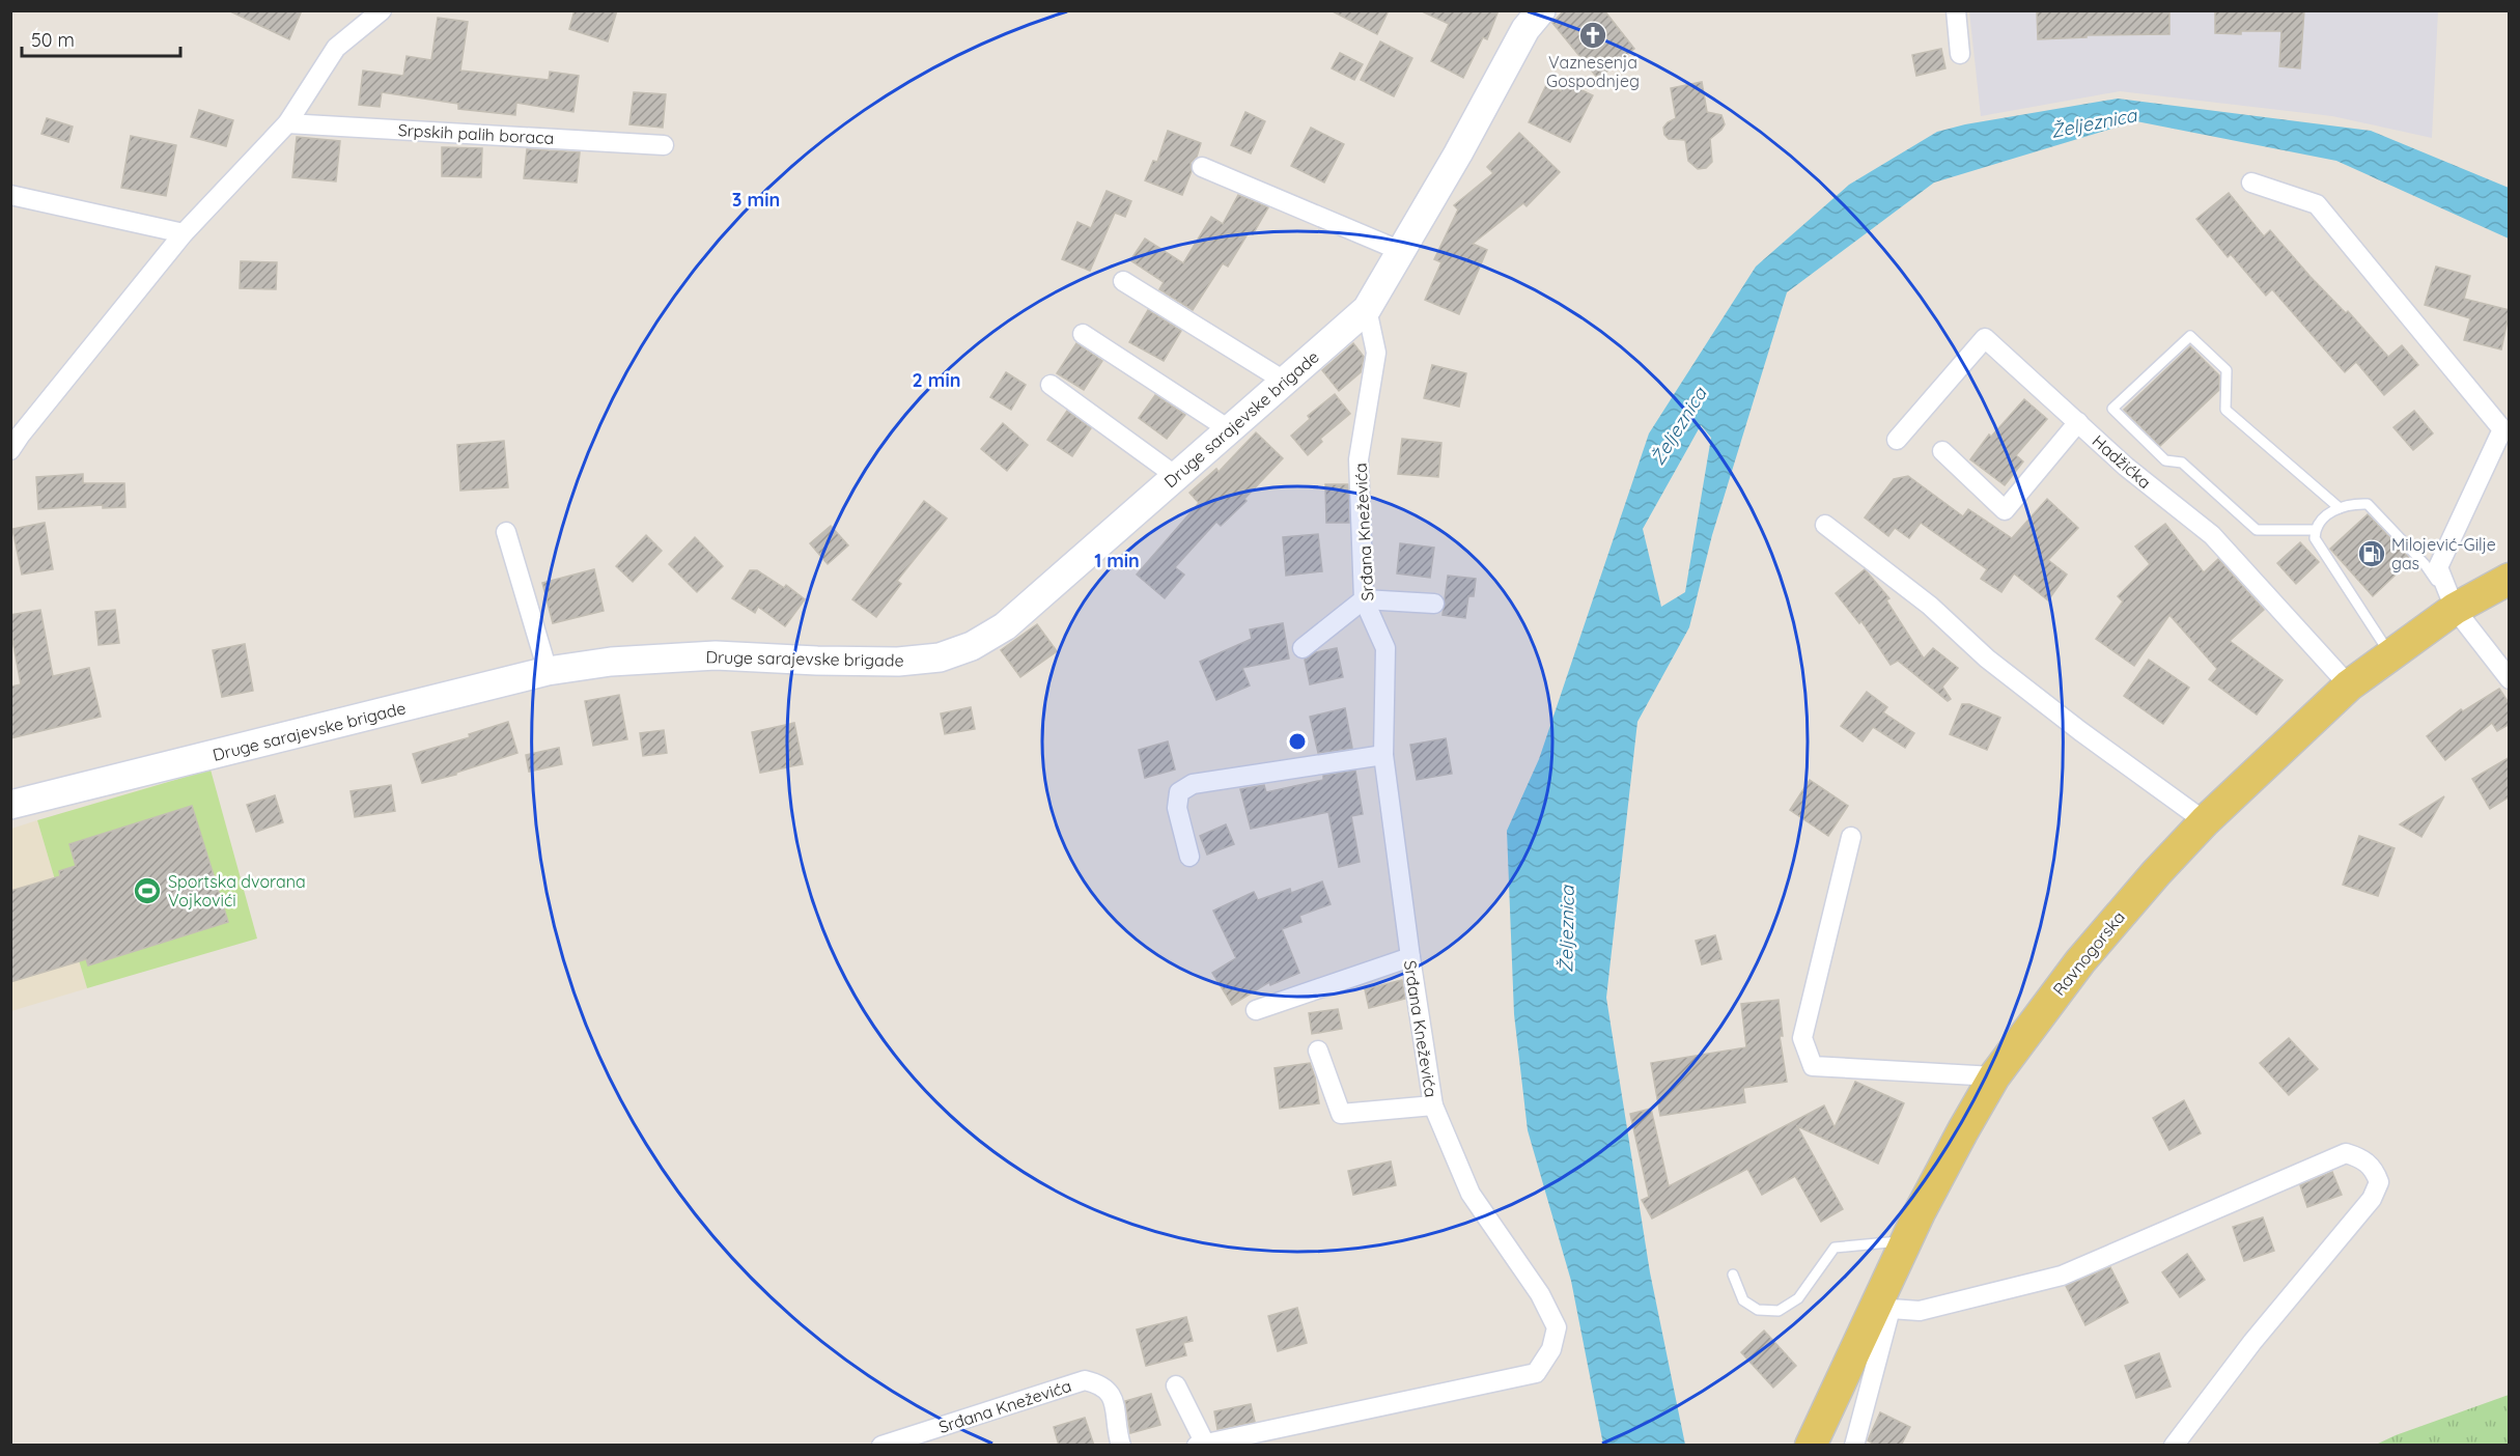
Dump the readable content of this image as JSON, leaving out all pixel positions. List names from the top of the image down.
{
  "streets": {
    "main road": ["Druge sarajevske brigade", "Ravnogorska"],
    "street": ["Srpskih palih boraca", "Hadžićka", "Srđana Kneževića"]
  },
  "crossings": [
    ["Druge sarajevske brigade", "Srđana Kneževića"],
    ["Hadžićka", "Ravnogorska"]
  ],
  "water": ["Željeznica"],
  "places": {
    "church": ["Vaznesenja Gospodnjeg"],
    "fuel station": ["Milojević-Gilje gas"],
    "sports": ["Sportska dvorana Vojkovići"]
  },
  "scale_bar": "50 m",
  "rings": ["3 min", "2 min", "1 min"]
}
